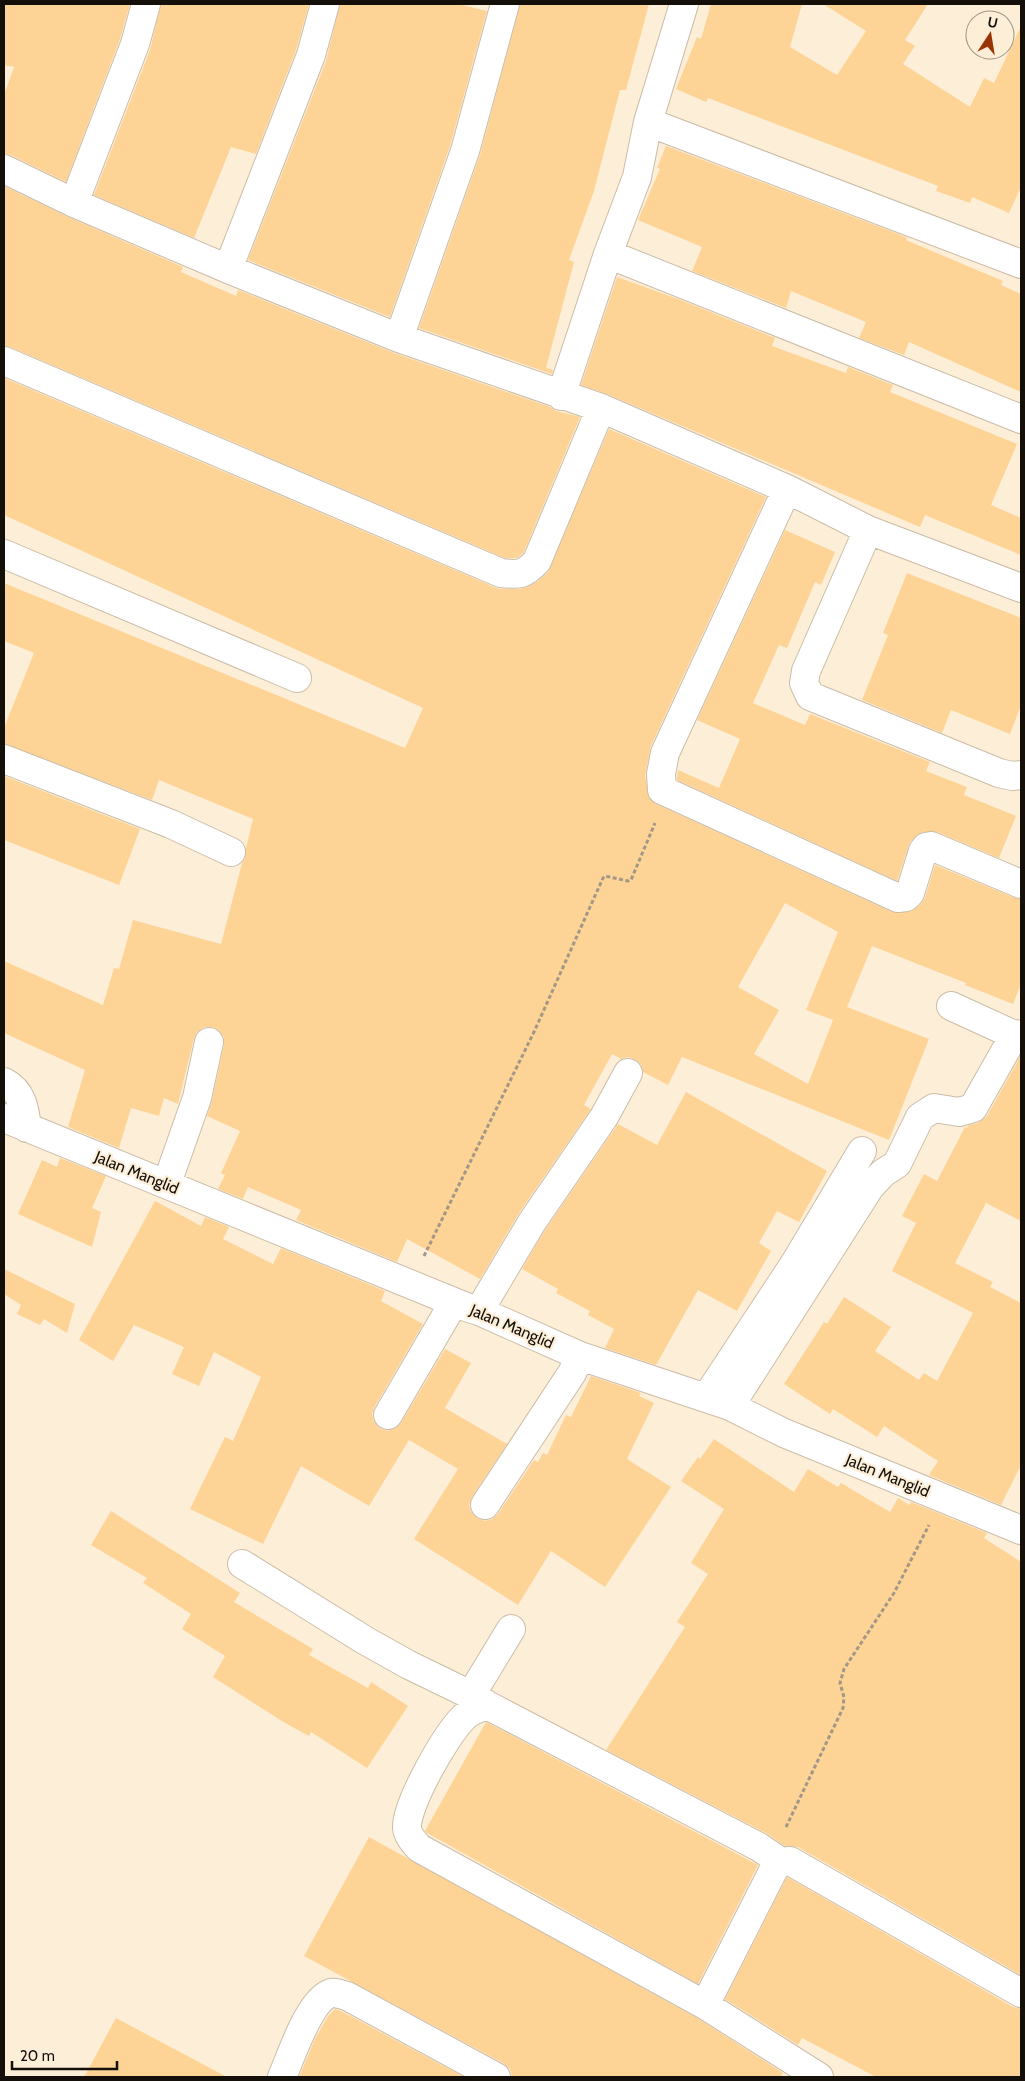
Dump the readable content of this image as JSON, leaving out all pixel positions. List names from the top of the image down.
{
  "streets": {
    "street": ["Jalan Manglid"]
  },
  "scale_bar": "20 m",
  "north": "top"
}
